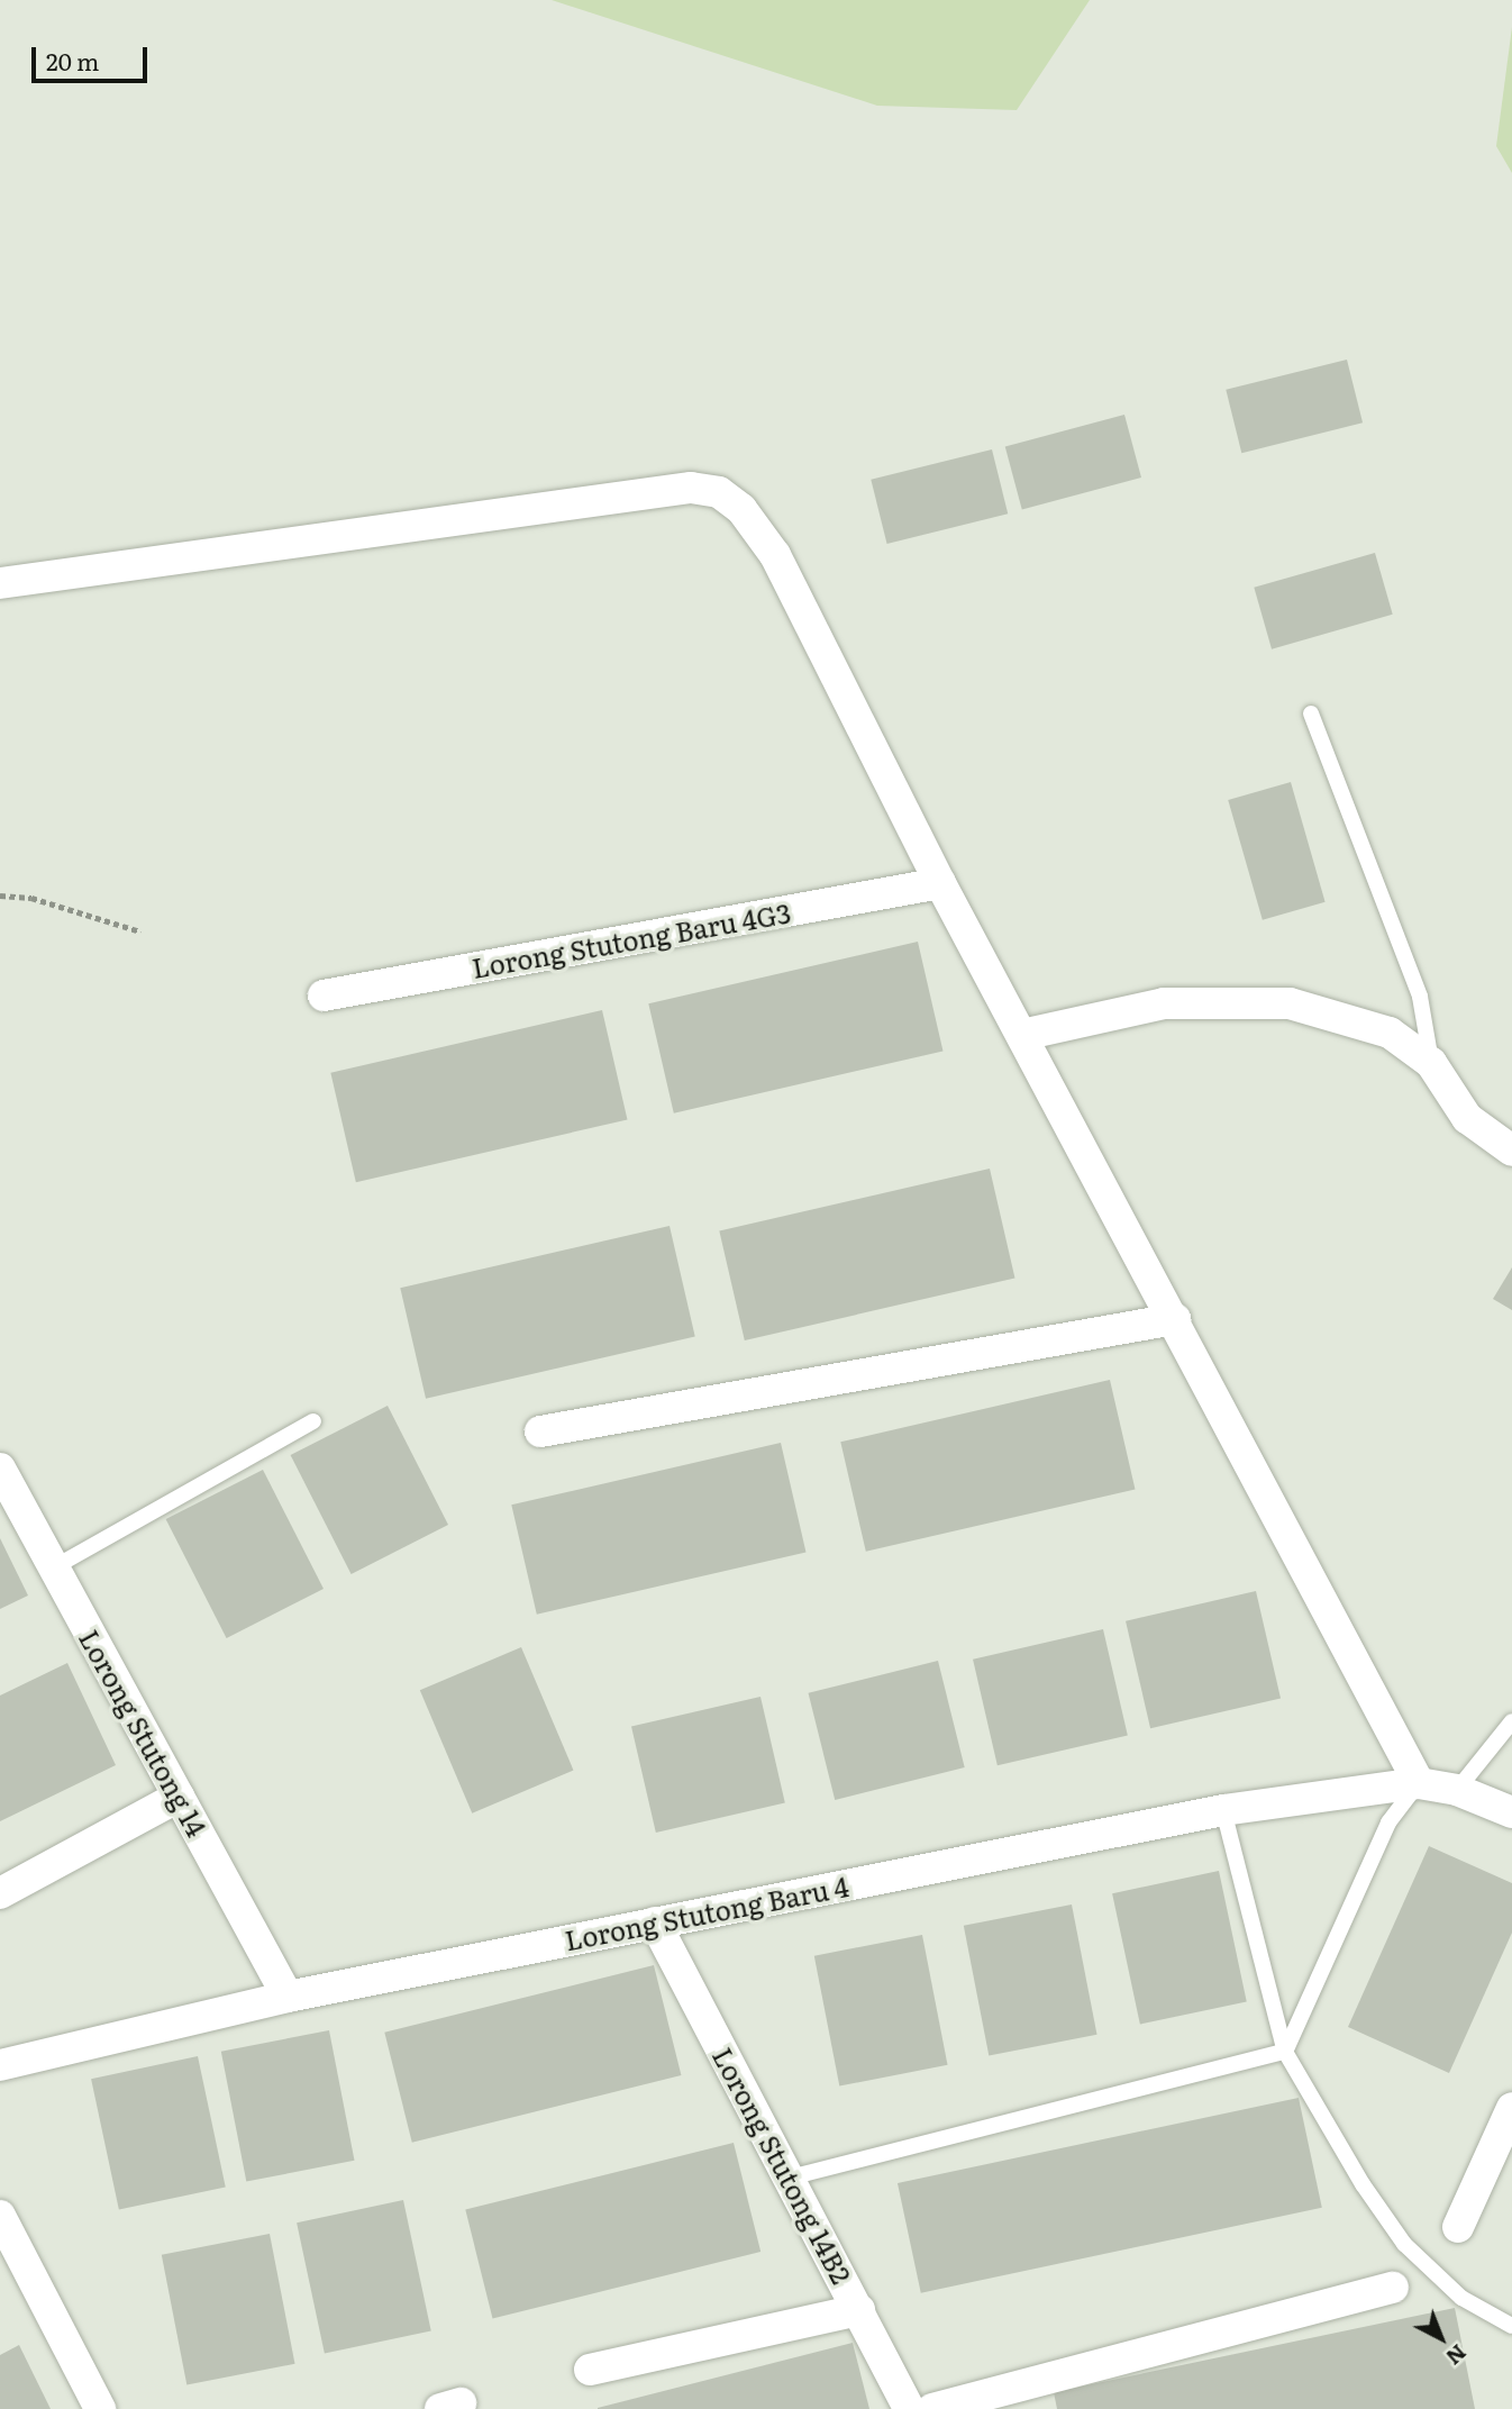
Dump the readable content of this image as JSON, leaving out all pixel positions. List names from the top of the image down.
{
  "streets": {
    "street": [
      "Lorong Stutong Baru 4G3",
      "Lorong Stutong 14",
      "Lorong Stutong Baru 4",
      "Lorong Stutong 14B2"
    ]
  },
  "crossings": [
    ["Lorong Stutong 14", "Lorong Stutong Baru 4"],
    ["Lorong Stutong Baru 4", "Lorong Stutong 14B2"]
  ],
  "scale_bar": "20 m",
  "north": "bottom right"
}
